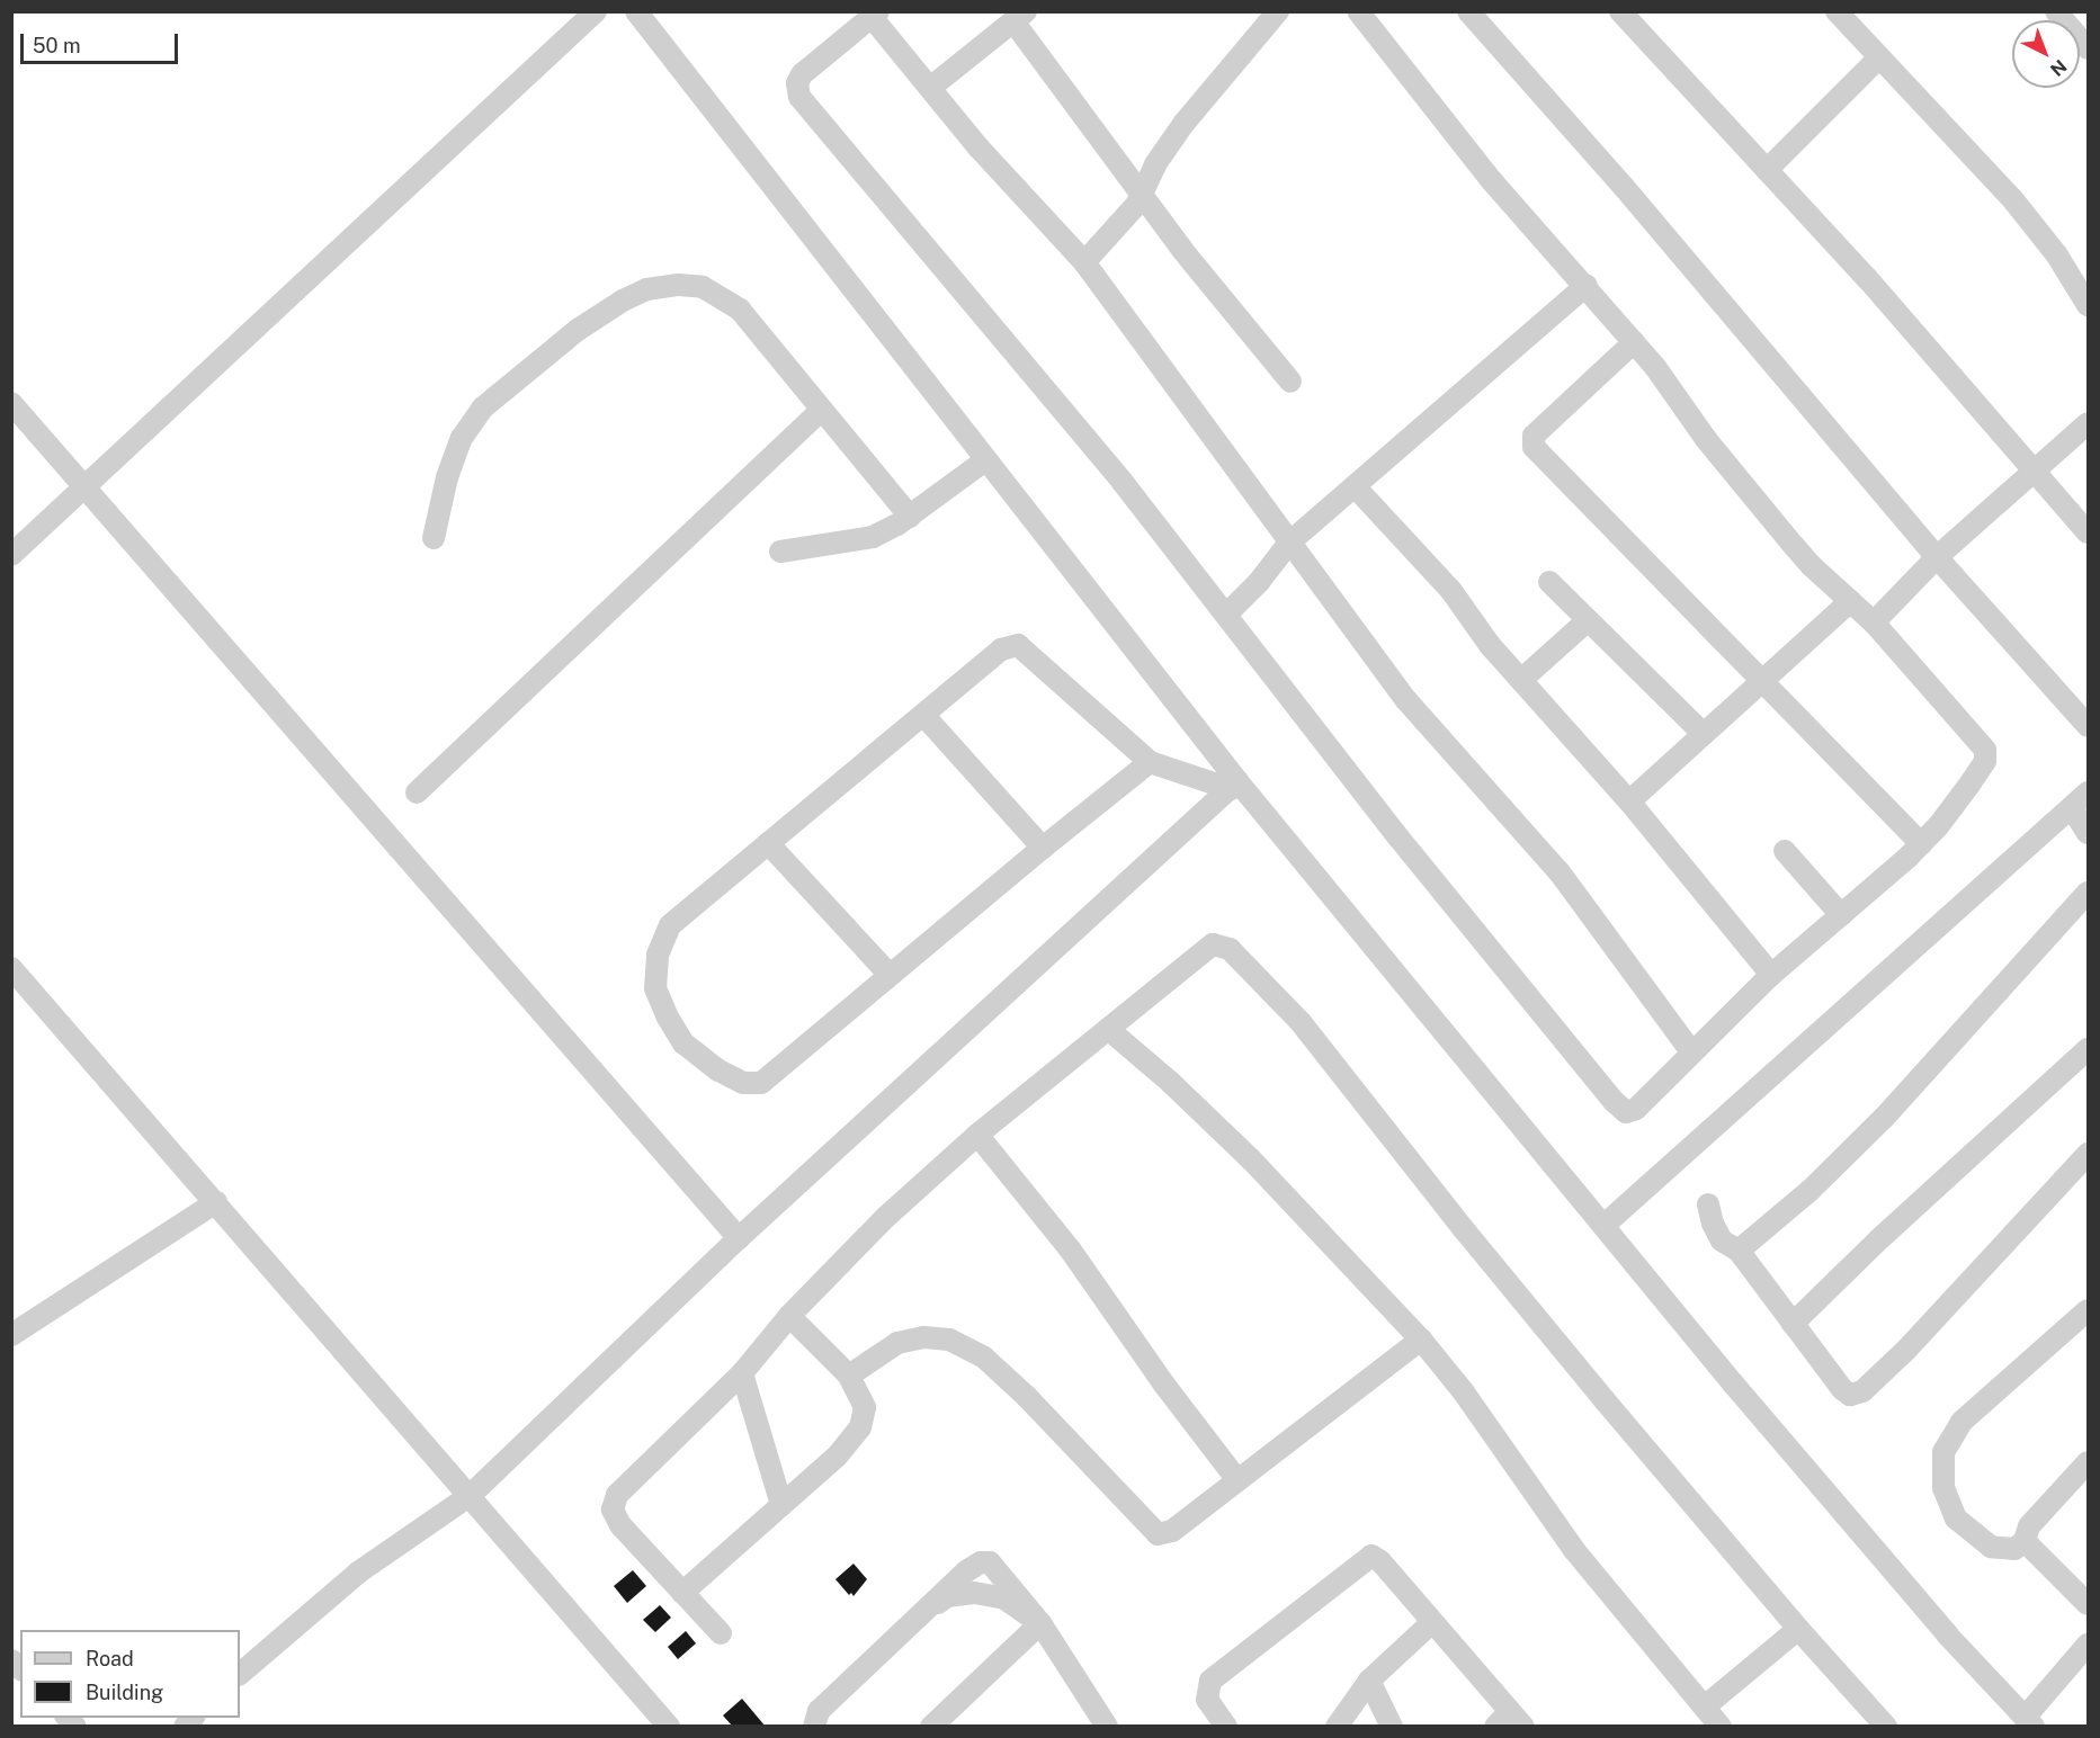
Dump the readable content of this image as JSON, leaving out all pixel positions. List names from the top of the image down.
{
  "legend": ["Road", "Building"],
  "scale_bar": "50 m",
  "north": "bottom right"
}
